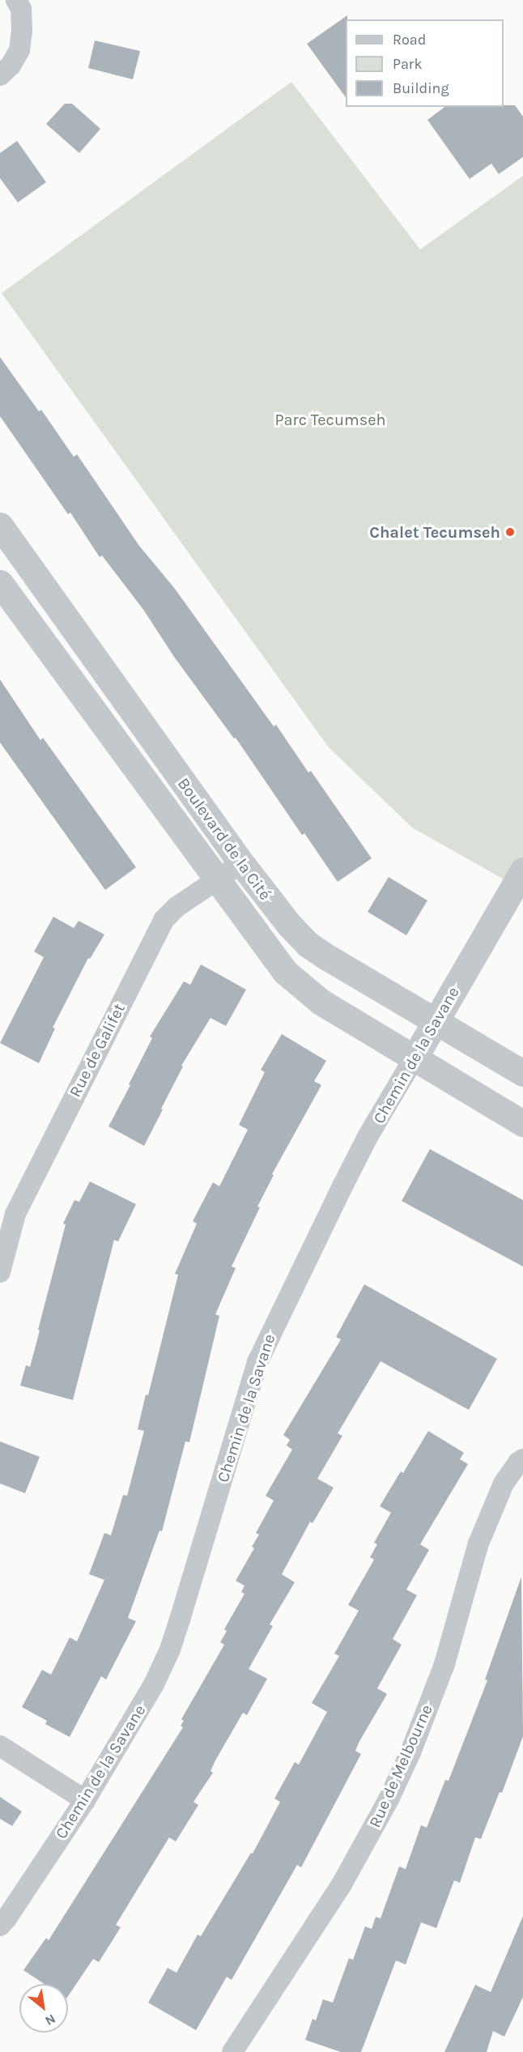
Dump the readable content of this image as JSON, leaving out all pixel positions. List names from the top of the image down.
{
  "streets": {
    "street": [
      "Boulevard de la Cité",
      "Rue de Galifet",
      "Chemin de la Savane",
      "Rue de Melbourne"
    ]
  },
  "crossings": [
    ["Boulevard de la Cité", "Rue de Galifet"],
    ["Boulevard de la Cité", "Chemin de la Savane"]
  ],
  "parks": ["Parc Tecumseh"],
  "places": ["Chalet Tecumseh"],
  "legend": ["Road", "Park", "Building"],
  "north": "bottom right"
}
